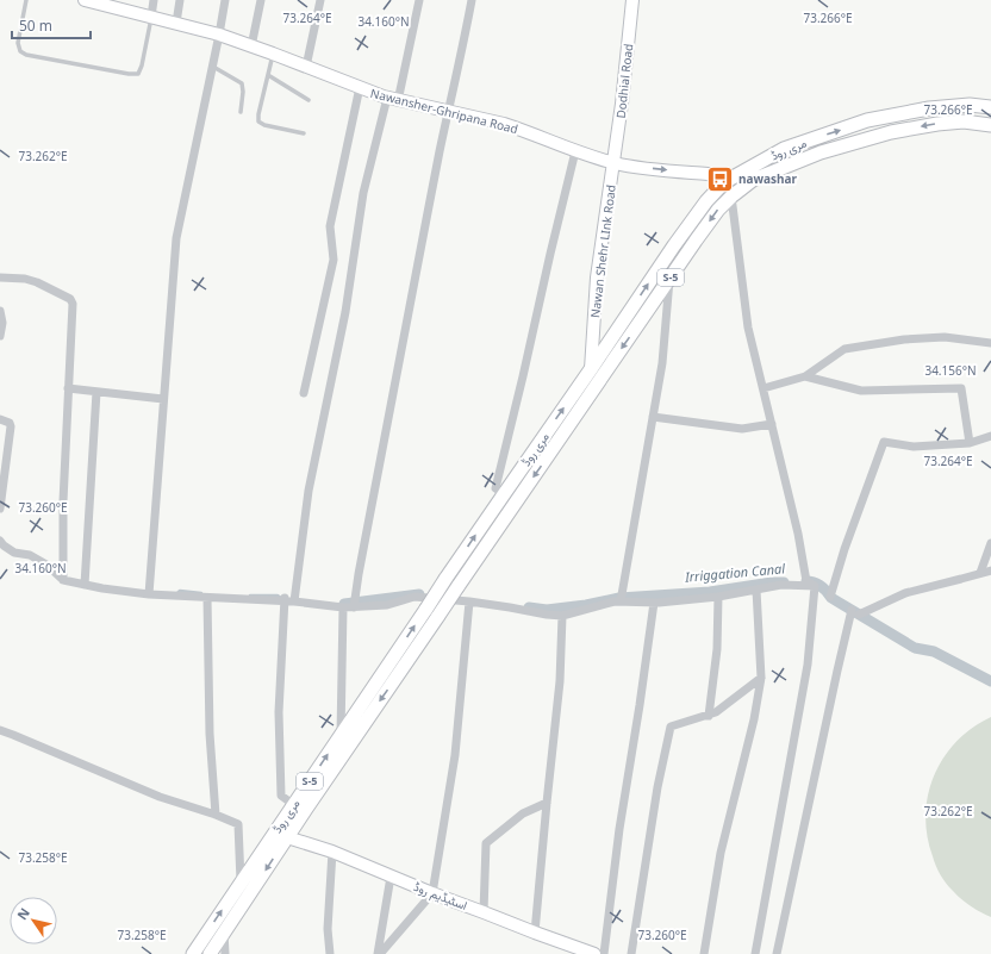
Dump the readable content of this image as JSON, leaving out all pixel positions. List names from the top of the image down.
{
  "streets": {
    "main road": ["مری روڈ", "S-5"],
    "street": [
      "Dodhial Road",
      "Nawansher-Ghripana Road",
      "Nawan Shehr LInk Road",
      "اسٹیڈیم روڈ"
    ]
  },
  "crossings": [
    ["Dodhial Road", "Nawansher-Ghripana Road"],
    ["Dodhial Road", "Nawan Shehr LInk Road"],
    ["Nawansher-Ghripana Road", "مری روڈ"],
    ["Nawansher-Ghripana Road", "Nawan Shehr LInk Road"],
    ["مری روڈ", "Nawan Shehr LInk Road"],
    ["مری روڈ", "اسٹیڈیم روڈ"]
  ],
  "water": ["Irriggation Canal"],
  "places": {
    "bus stop": ["nawashar"]
  },
  "scale_bar": "50 m",
  "north": "top left",
  "coordinates": [
    "73.264°E",
    "73.266°E",
    "34.160°N",
    "73.262°E",
    "34.156°N",
    "73.260°E",
    "73.258°E"
  ]
}
